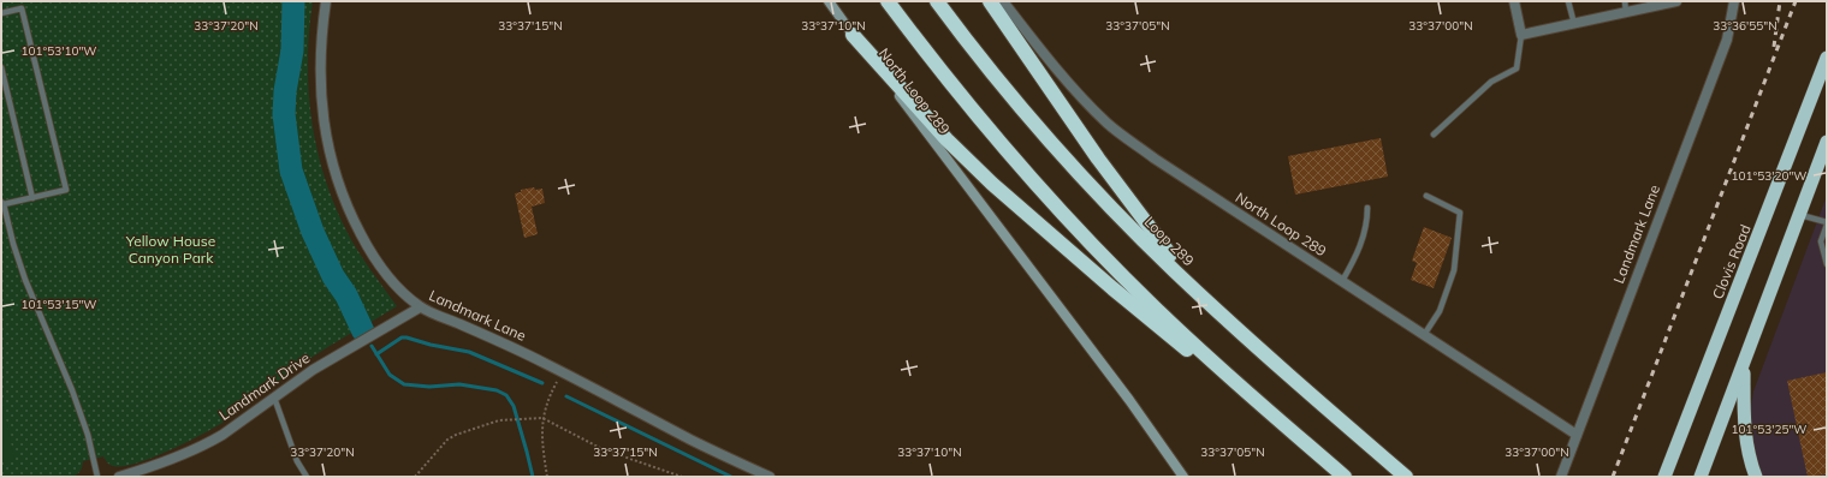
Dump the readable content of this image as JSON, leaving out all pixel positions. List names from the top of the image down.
{
  "streets": {
    "highway": ["Loop 289", "Clovis Road"],
    "main road": ["North Loop 289"],
    "street": ["Landmark Lane", "Landmark Drive"]
  },
  "crossings": [
    ["North Loop 289", "Landmark Lane"],
    ["Landmark Lane", "Landmark Drive"]
  ],
  "parks": ["Yellow House Canyon Park"],
  "coordinates": [
    "33°37'20\"N",
    "33°37'15\"N",
    "33°37'10\"N",
    "33°37'05\"N",
    "33°37'00\"N",
    "33°36'55\"N",
    "101°53'10\"W",
    "101°53'20\"W",
    "101°53'15\"W",
    "101°53'25\"W"
  ]
}
